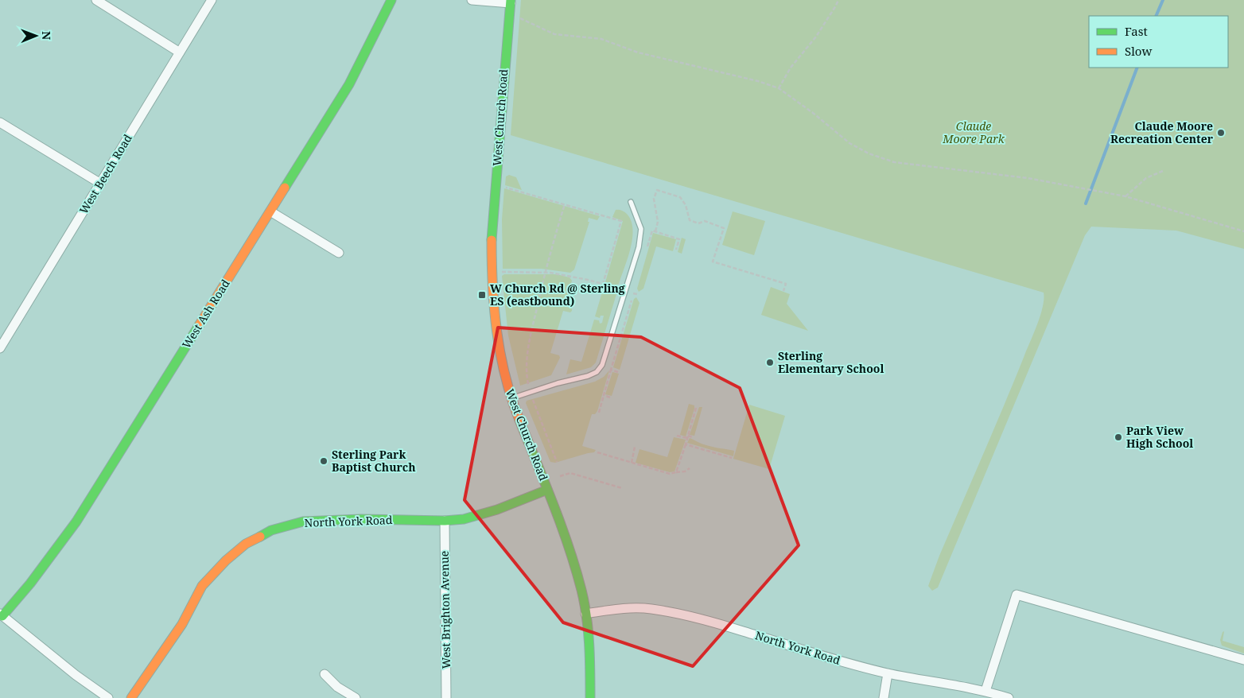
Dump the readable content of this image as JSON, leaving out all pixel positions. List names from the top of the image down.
{
  "streets": {
    "street": [
      "West Church Road",
      "West Beech Road",
      "West Ash Road",
      "North York Road",
      "West Brighton Avenue"
    ]
  },
  "crossings": [
    ["West Church Road", "North York Road"],
    ["North York Road", "West Brighton Avenue"]
  ],
  "parks": ["Claude Moore Park"],
  "places": {
    "other": [
      "Claude Moore Recreation Center",
      "Sterling Elementary School",
      "Park View High School",
      "Sterling Park Baptist Church"
    ],
    "transit": ["W Church Rd @ Sterling ES (eastbound)"]
  },
  "legend": ["Fast", "Slow"],
  "north": "right"
}
